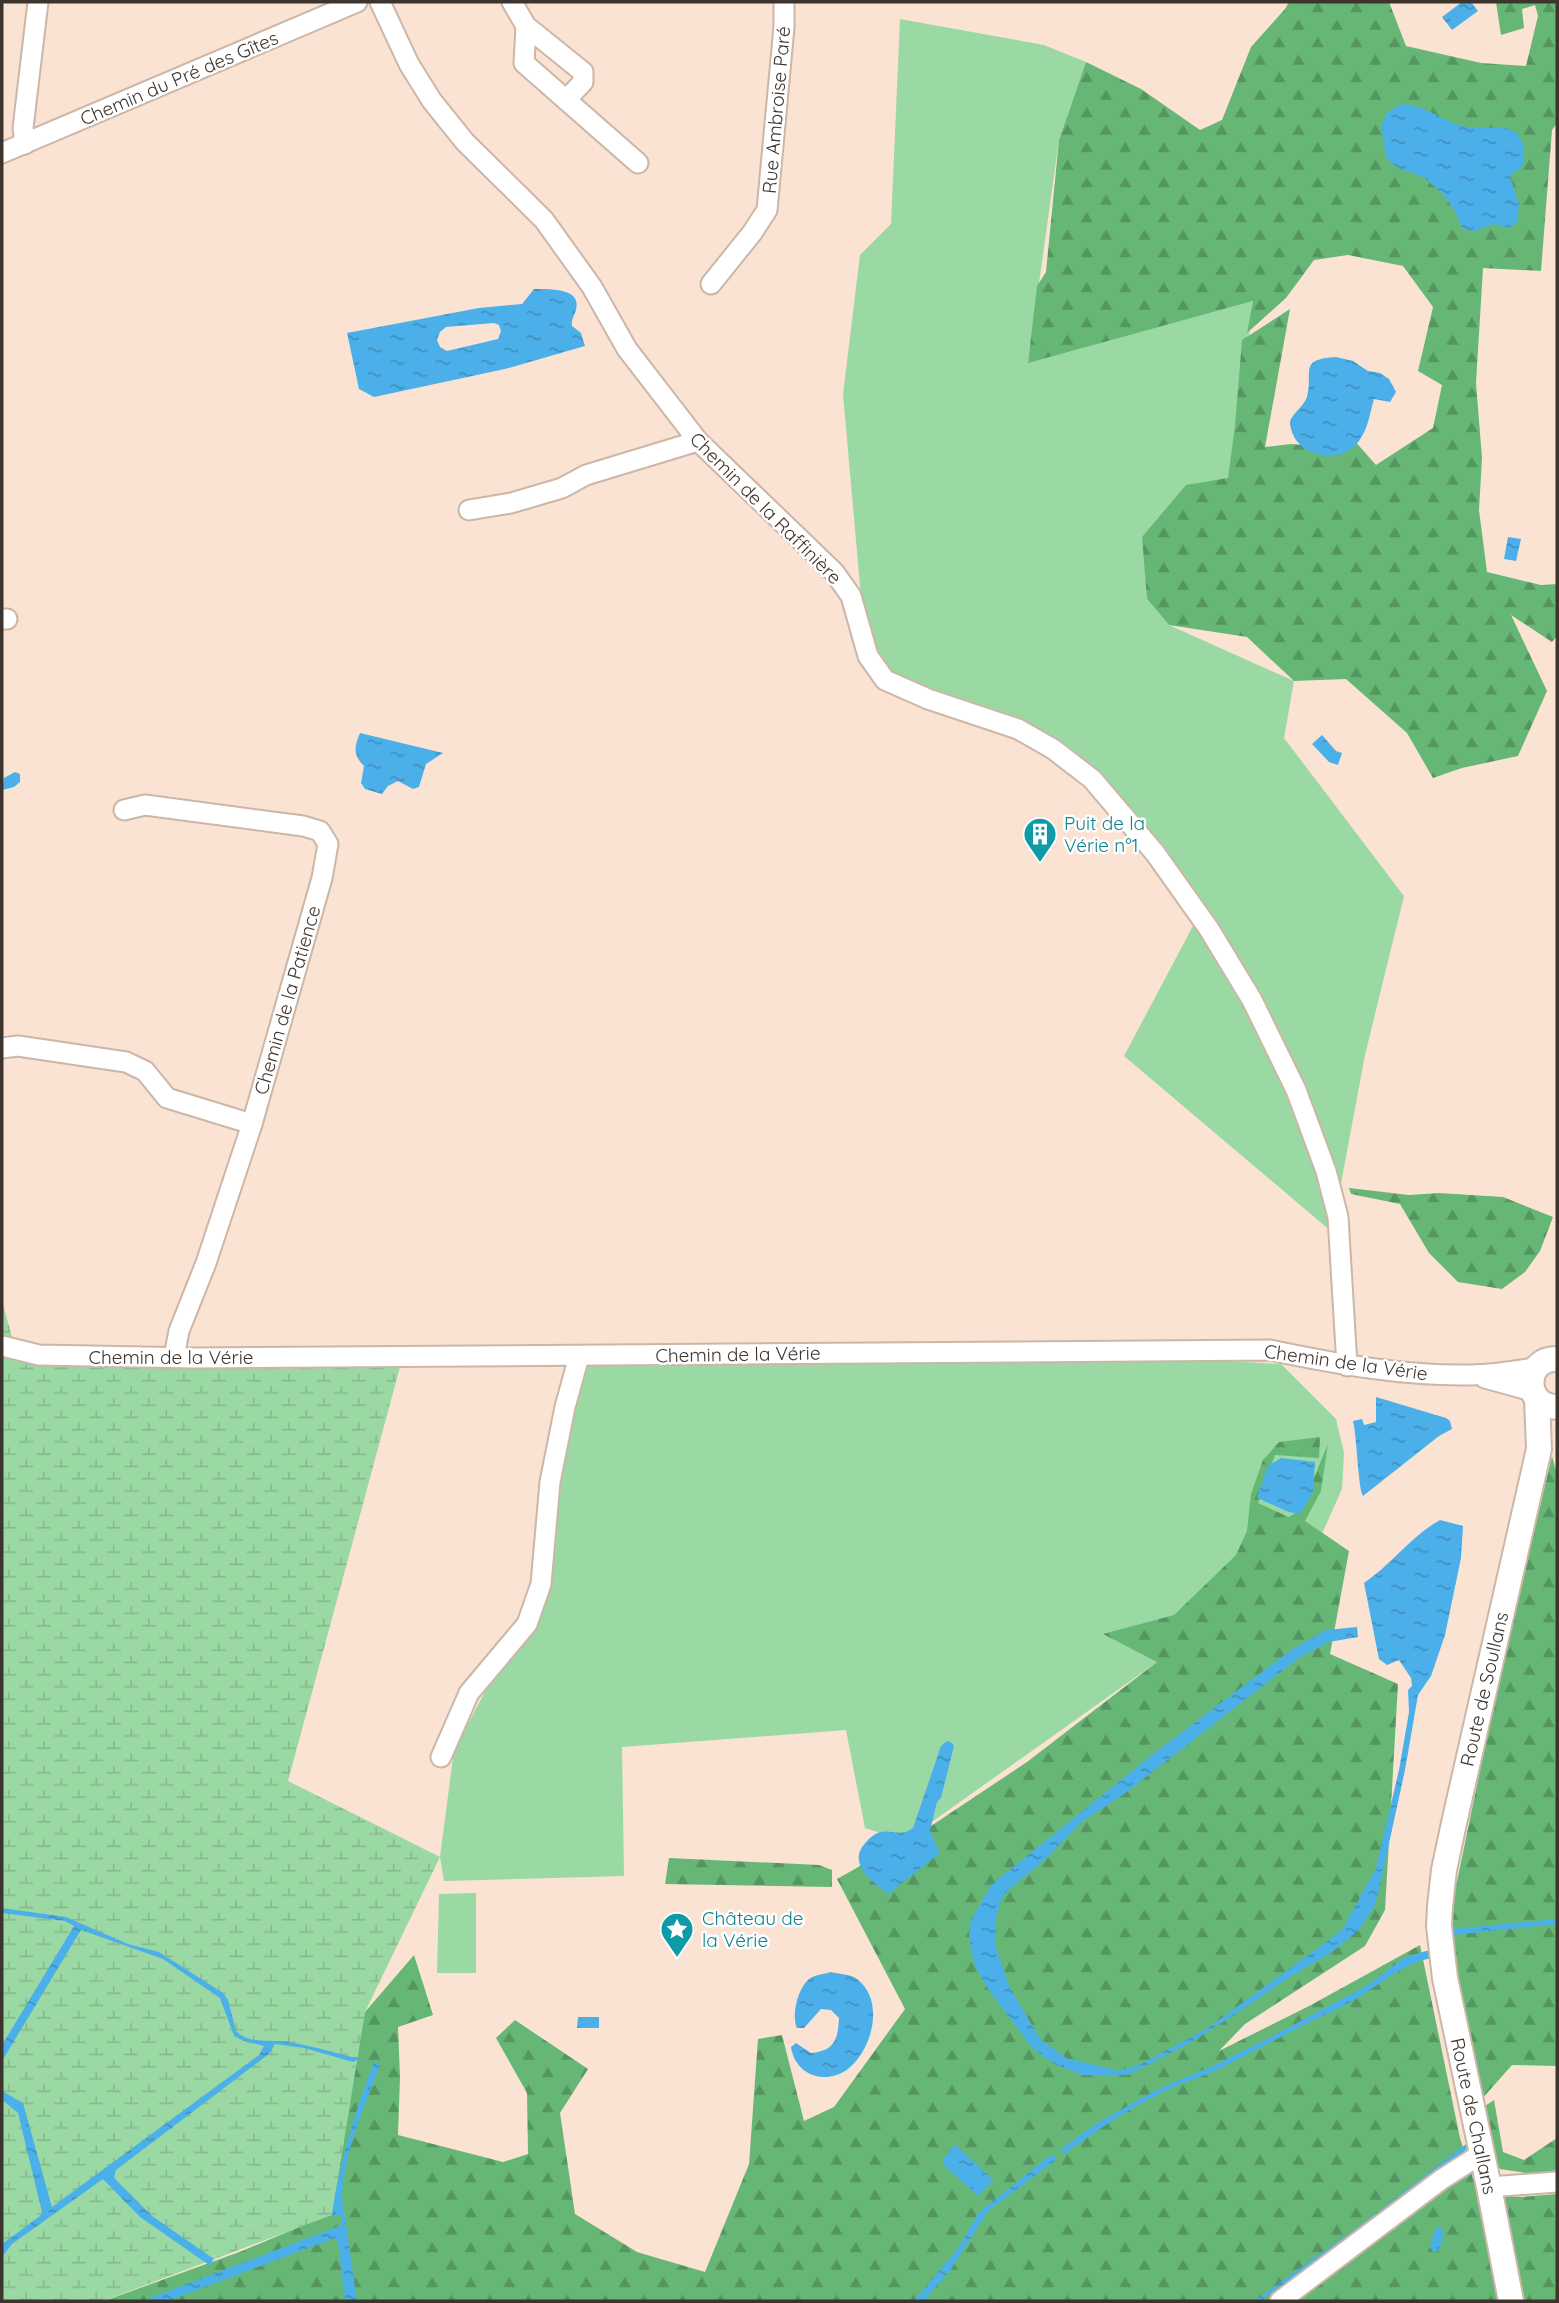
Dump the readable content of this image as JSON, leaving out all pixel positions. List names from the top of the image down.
{
  "streets": {
    "main road": ["Route de Soullans", "Route de Challans"],
    "street": [
      "Chemin du Pré des Gîtes",
      "Rue Ambroise Paré",
      "Chemin de la Raffinière",
      "Chemin de la Patience",
      "Chemin de la Vérie"
    ]
  },
  "crossings": [
    ["Chemin de la Raffinière", "Chemin de la Vérie"],
    ["Chemin de la Patience", "Chemin de la Vérie"],
    ["Chemin de la Vérie", "Route de Soullans"],
    ["Route de Soullans", "Route de Challans"]
  ],
  "places": {
    "building": ["Puit de la Vérie n°1"],
    "place": ["Château de la Vérie"]
  }
}
